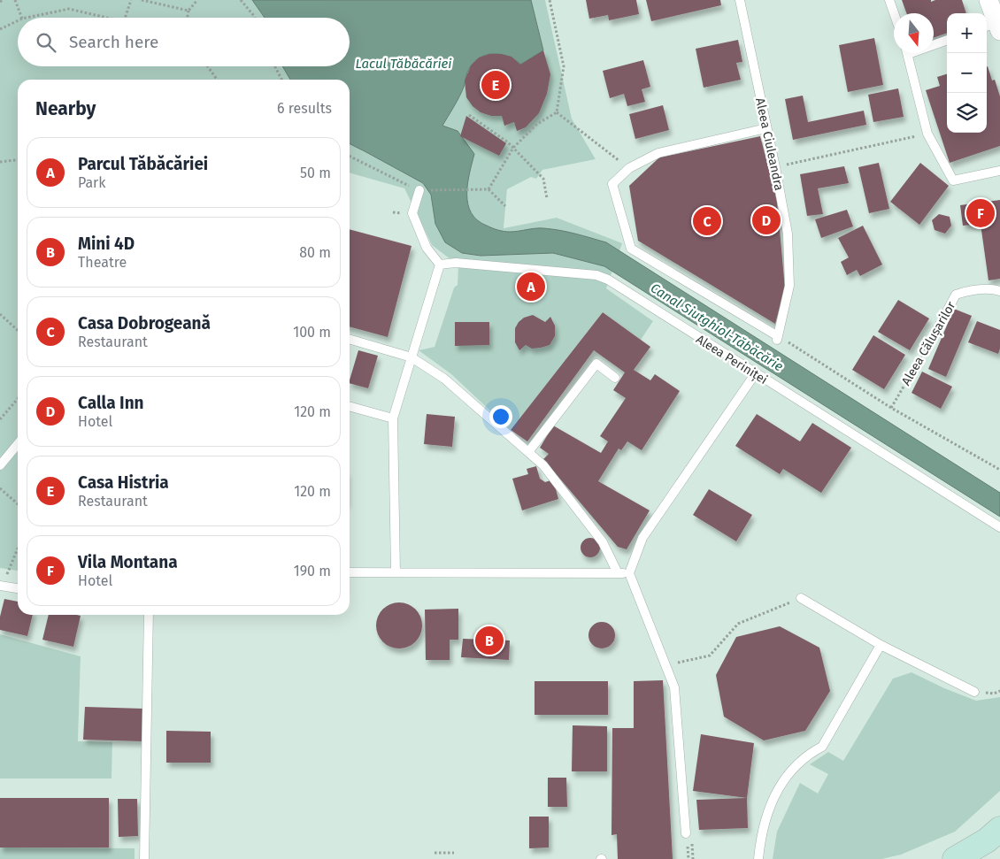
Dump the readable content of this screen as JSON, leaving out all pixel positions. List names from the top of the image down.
{
  "streets": {
    "lane": ["Aleea Ciuleandra", "Aleea Călușarilor", "Aleea Periniței"]
  },
  "water": ["Lacul Tăbăcăriei", "Canal Siutghiol-Tăbăcărie"],
  "north": "bottom",
  "page": {
    "map_buttons": ["+", "−"],
    "search": "Search here",
    "pins": [
      "E",
      "F",
      "D",
      "C",
      "A",
      "B"
    ],
    "heading": ["Nearby", "6 results"],
    "list": [
      {
        "mark": "A",
        "name": "Parcul Tăbăcăriei",
        "note": "Park",
        "value": "50 m"
      },
      {
        "mark": "B",
        "name": "Mini 4D",
        "note": "Theatre",
        "value": "80 m"
      },
      {
        "mark": "C",
        "name": "Casa Dobrogeană",
        "note": "Restaurant",
        "value": "100 m"
      },
      {
        "mark": "D",
        "name": "Calla Inn",
        "note": "Hotel",
        "value": "120 m"
      },
      {
        "mark": "E",
        "name": "Casa Histria",
        "note": "Restaurant",
        "value": "120 m"
      },
      {
        "mark": "F",
        "name": "Vila Montana",
        "note": "Hotel",
        "value": "190 m"
      }
    ]
  }
}
